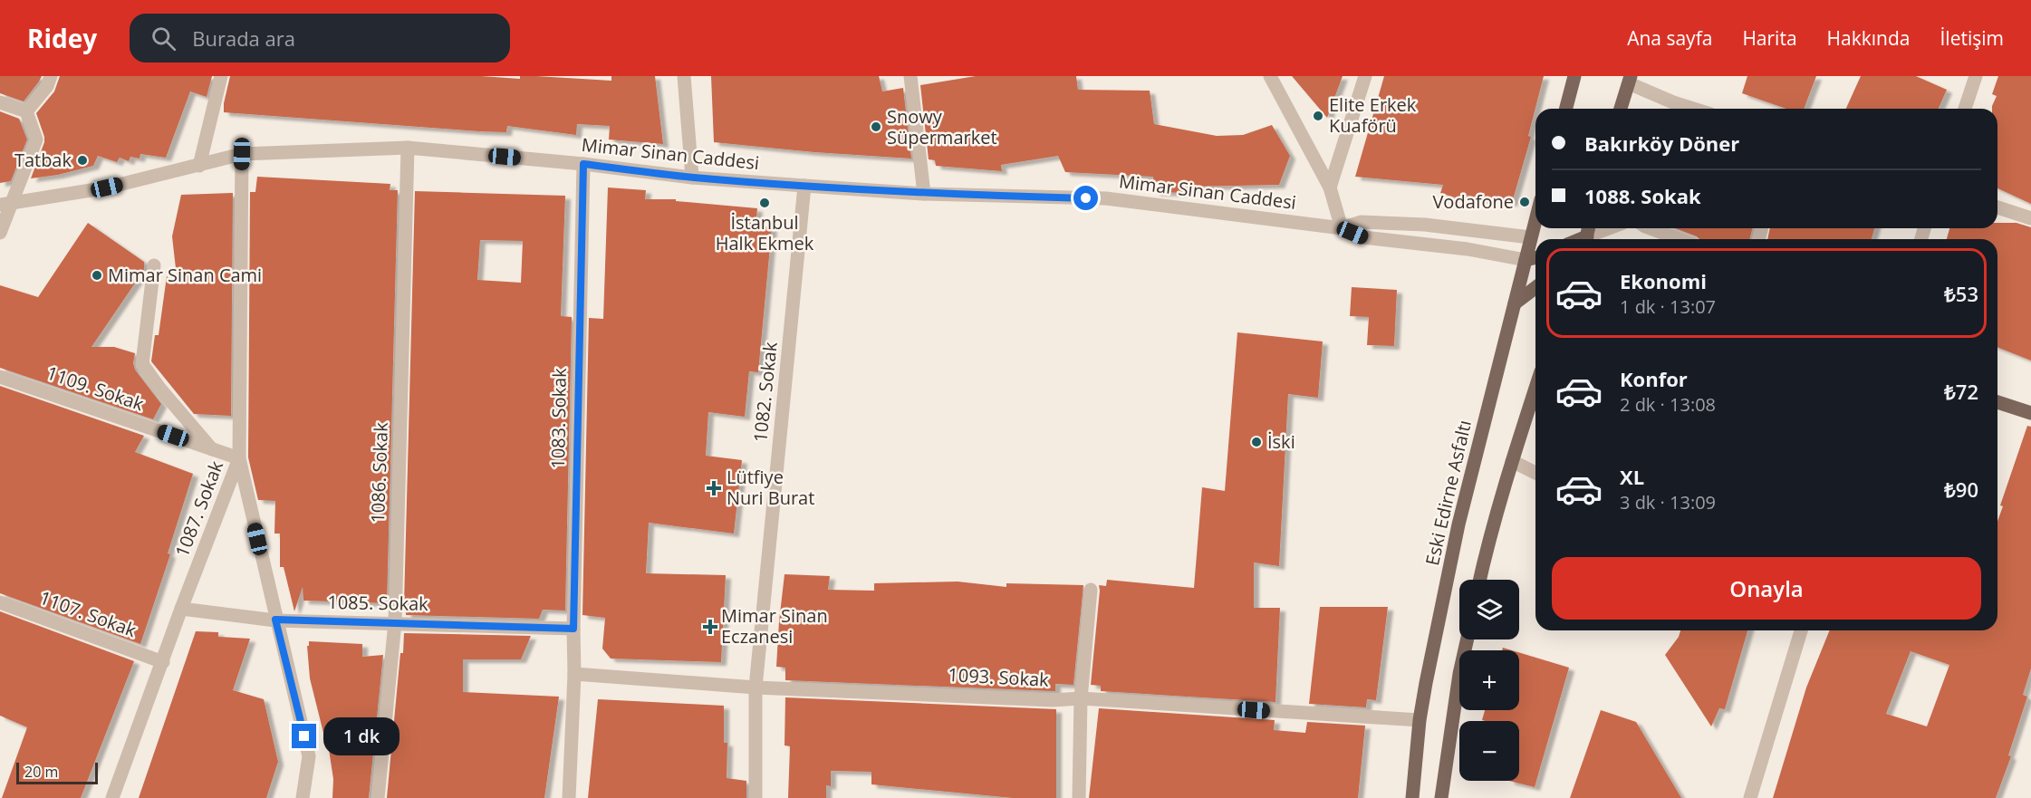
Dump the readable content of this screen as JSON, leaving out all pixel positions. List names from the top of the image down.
{
  "streets": {
    "main road": ["Eski Edirne Asfaltı"],
    "street": [
      "Mimar Sinan Caddesi",
      "1109. Sokak",
      "1082. Sokak",
      "1083. Sokak",
      "1086. Sokak",
      "1087. Sokak",
      "1085. Sokak",
      "1107. Sokak",
      "1093. Sokak"
    ]
  },
  "crossings": [
    ["Mimar Sinan Caddesi", "1082. Sokak"],
    ["Mimar Sinan Caddesi", "1083. Sokak"],
    ["Mimar Sinan Caddesi", "1086. Sokak"],
    ["Mimar Sinan Caddesi", "1087. Sokak"],
    ["1109. Sokak", "1087. Sokak"],
    ["1082. Sokak", "1093. Sokak"],
    ["1083. Sokak", "1085. Sokak"],
    ["1083. Sokak", "1093. Sokak"],
    ["1086. Sokak", "1085. Sokak"],
    ["Eski Edirne Asfaltı", "1093. Sokak"],
    ["1087. Sokak", "1085. Sokak"],
    ["1087. Sokak", "1107. Sokak"]
  ],
  "places": {
    "other": [
      "Elite Erkek Kuaförü",
      "Snowy Süpermarket",
      "Tatbak",
      "Vodafone",
      "İstanbul Halk Ekmek",
      "Mimar Sinan Cami",
      "İski"
    ],
    "health": ["Lütfiye Nuri Burat", "Mimar Sinan Eczanesi"]
  },
  "scale_bar": "20 m",
  "page": {
    "header": "Ridey",
    "search": "Burada ara",
    "nav": [
      "Ana sayfa",
      "Harita",
      "Hakkında",
      "İletişim"
    ],
    "banner": ["Bakırköy Döner", "1088. Sokak"],
    "list": [
      {
        "name": "Ekonomi",
        "note": "1 dk · 13:07",
        "value": "₺53"
      },
      {
        "name": "Konfor",
        "note": "2 dk · 13:08",
        "value": "₺72"
      },
      {
        "name": "XL",
        "note": "3 dk · 13:09",
        "value": "₺90"
      }
    ],
    "buttons": "Onayla",
    "map_buttons": ["+", "−"],
    "bubble": "1 dk",
    "scale": "20 m"
  }
}
